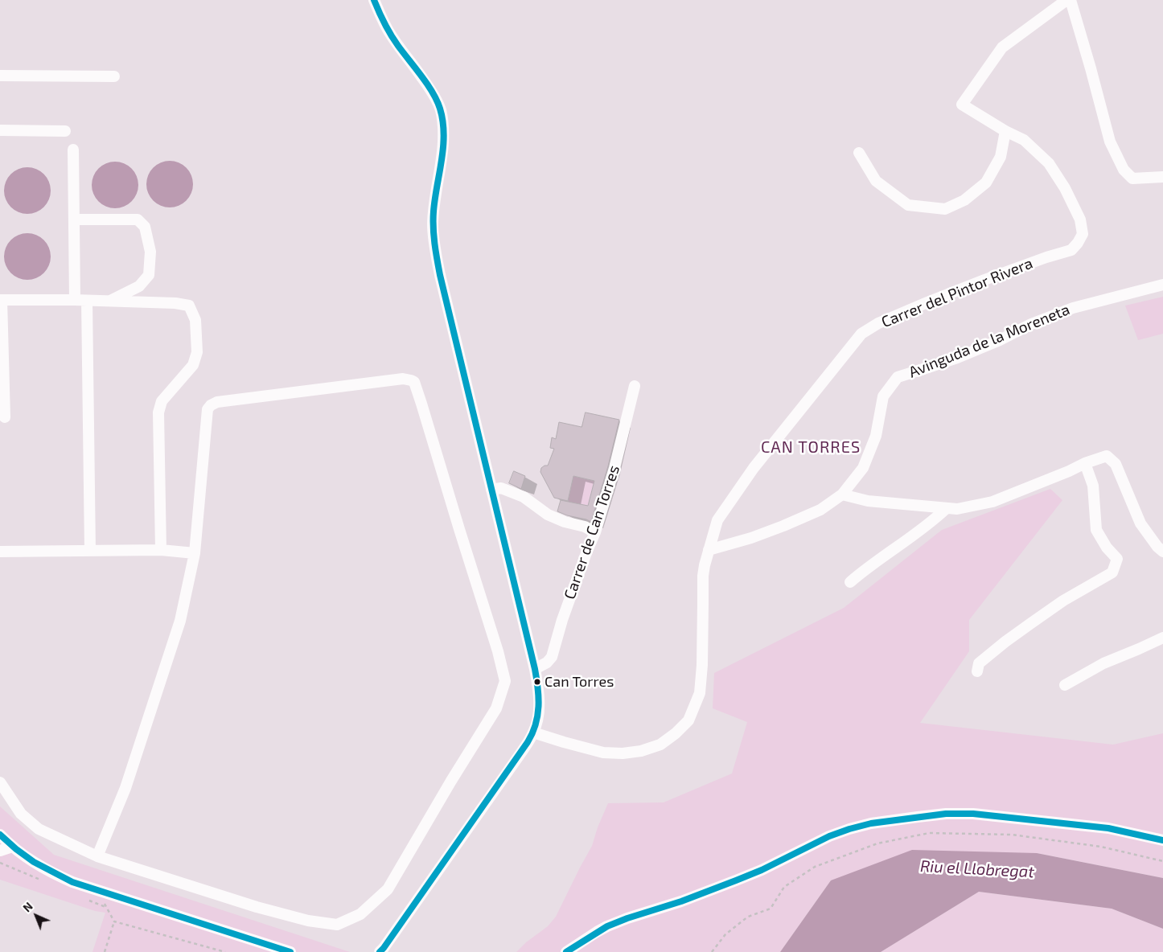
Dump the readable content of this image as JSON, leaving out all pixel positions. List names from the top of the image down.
{
  "streets": {
    "street": ["Carrer del Pintor Rivera", "Avinguda de la Moreneta", "Carrer de Can Torres"]
  },
  "crossings": [
    ["Carrer del Pintor Rivera", "Avinguda de la Moreneta"]
  ],
  "districts": ["CAN TORRES"],
  "water": ["Riu el Llobregat"],
  "places": ["Can Torres"],
  "north": "top left"
}
